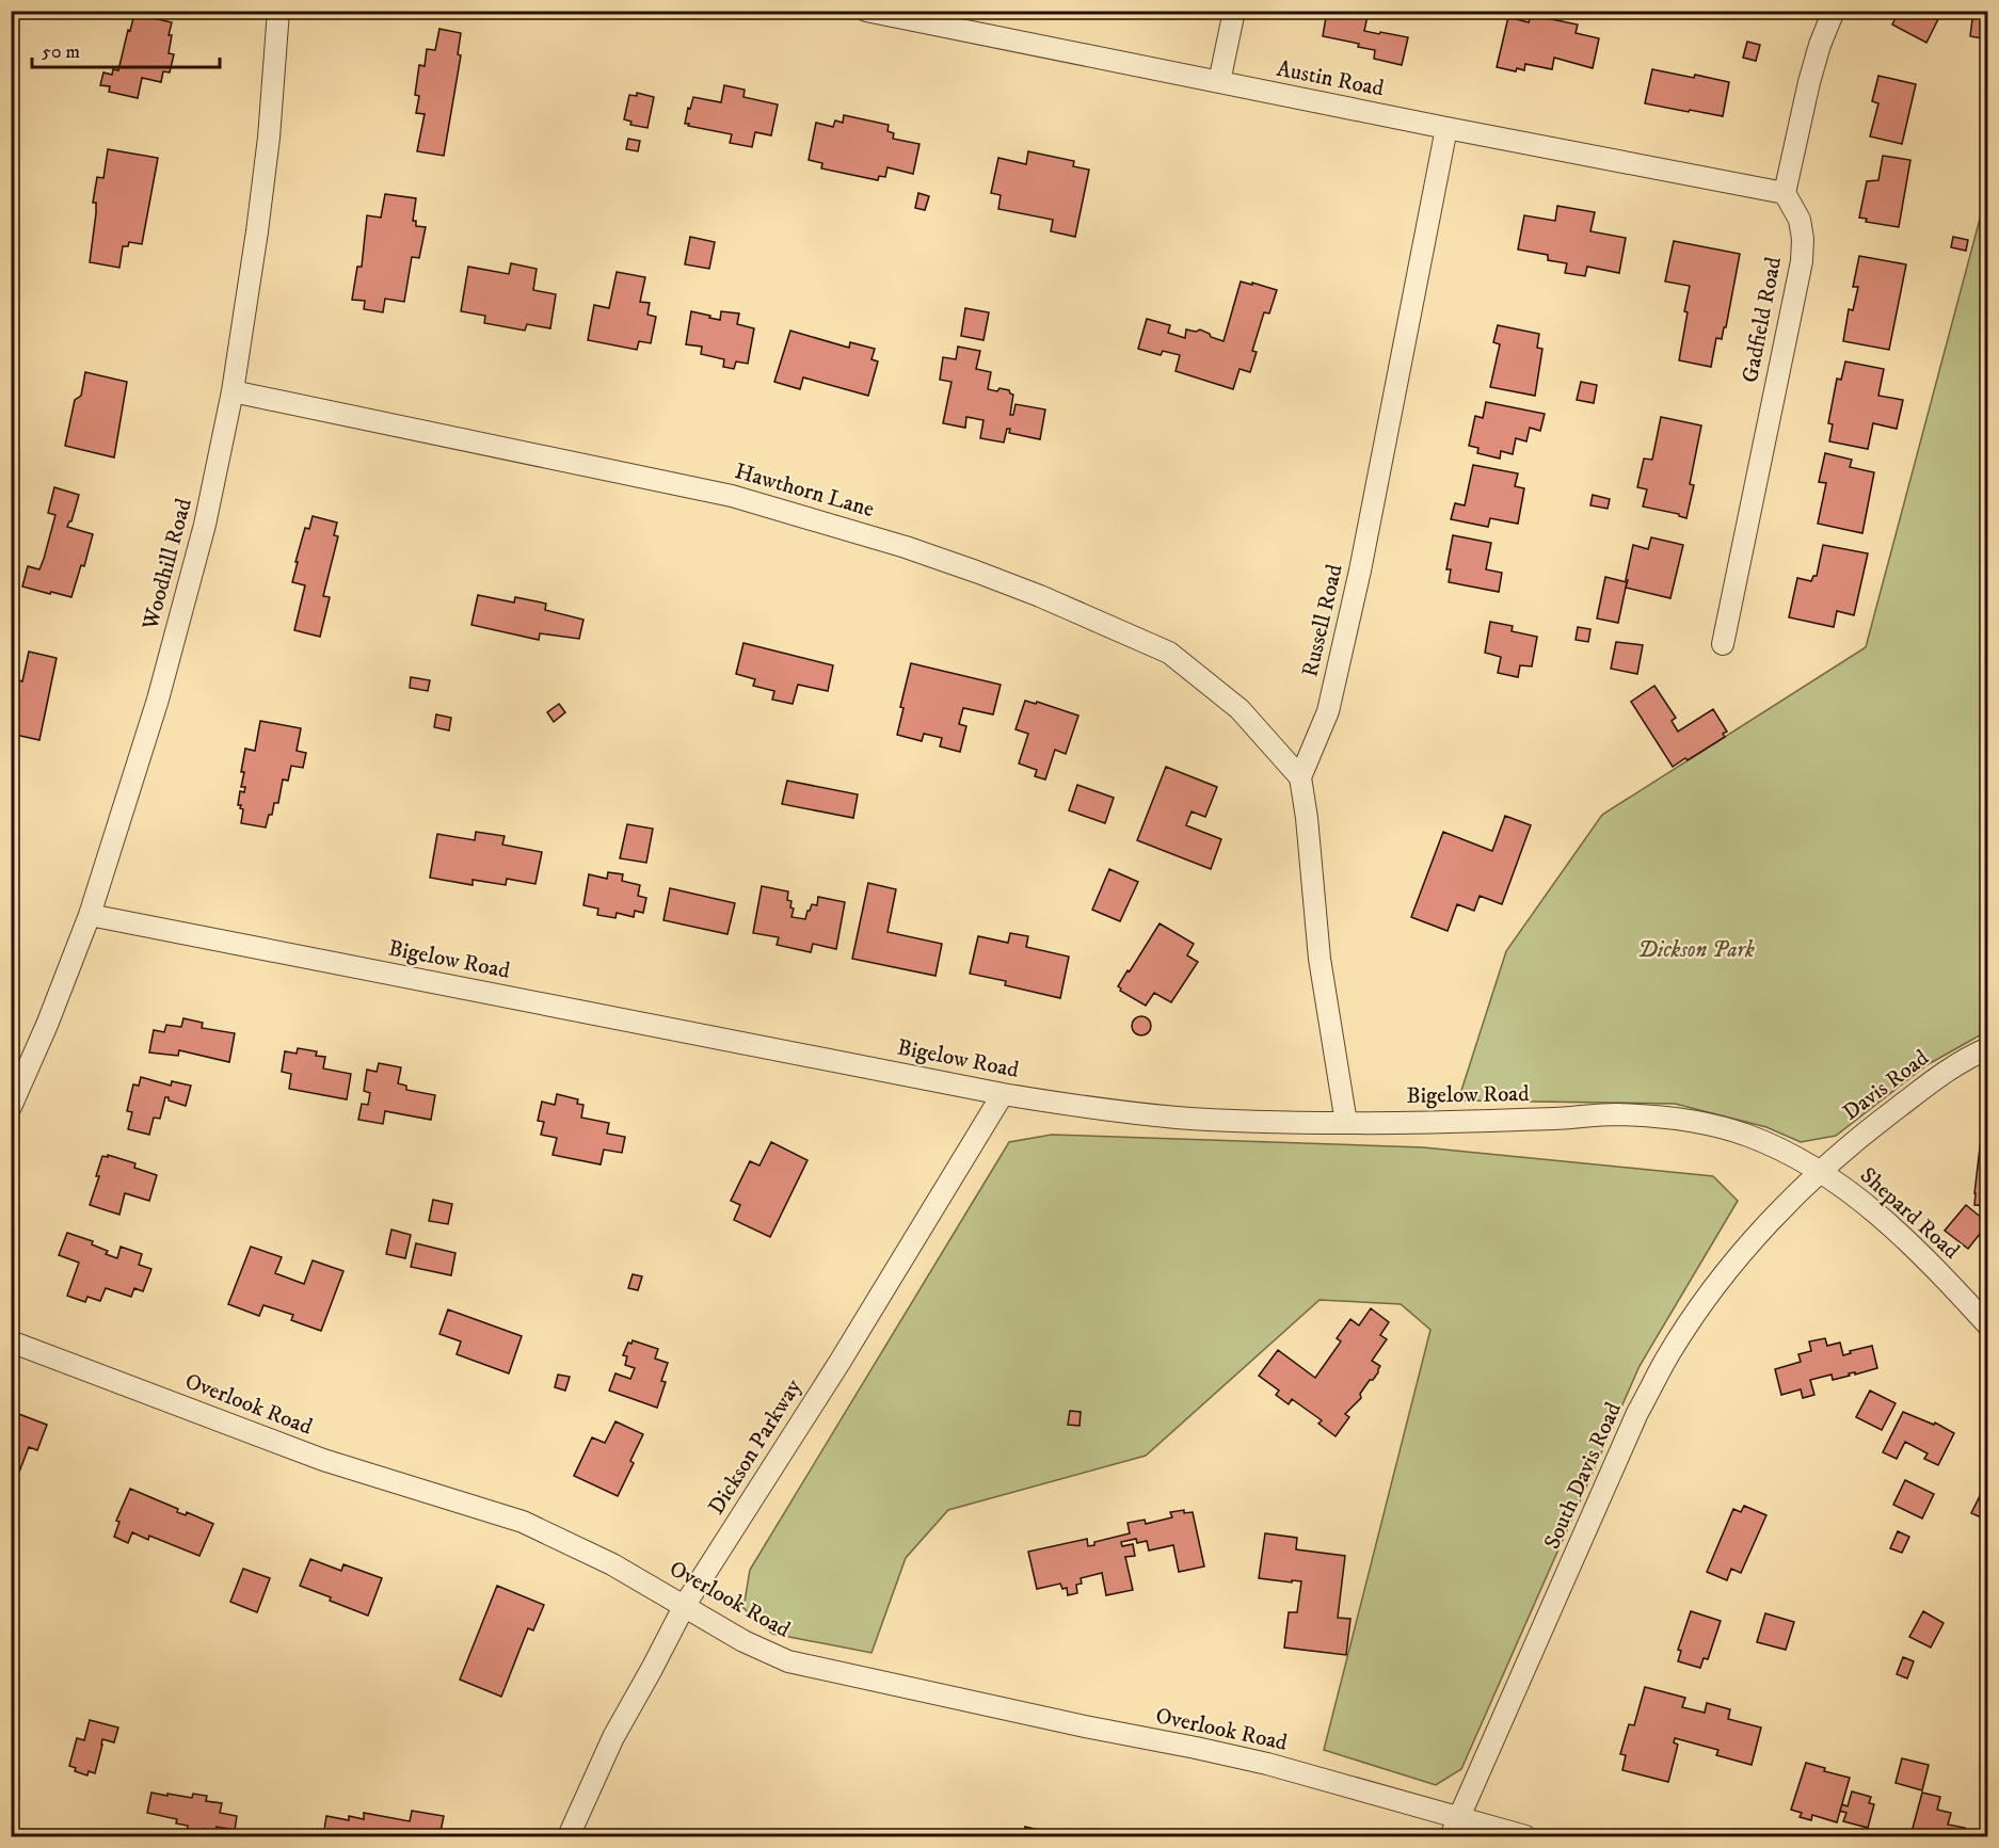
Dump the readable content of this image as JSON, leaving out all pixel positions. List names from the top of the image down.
{
  "streets": {
    "street": [
      "Austin Road",
      "Gadfield Road",
      "Hawthorn Lane",
      "Woodhill Road",
      "Russell Road",
      "Bigelow Road",
      "Davis Road",
      "Shepard Road",
      "Overlook Road",
      "Dickson Parkway",
      "South Davis Road"
    ]
  },
  "crossings": [
    ["Austin Road", "Gadfield Road"],
    ["Austin Road", "Russell Road"],
    ["Hawthorn Lane", "Woodhill Road"],
    ["Hawthorn Lane", "Russell Road"],
    ["Woodhill Road", "Bigelow Road"],
    ["Bigelow Road", "Davis Road"],
    ["Bigelow Road", "Shepard Road"],
    ["Bigelow Road", "Dickson Parkway"],
    ["Bigelow Road", "South Davis Road"],
    ["Davis Road", "Shepard Road"],
    ["Davis Road", "South Davis Road"],
    ["Shepard Road", "South Davis Road"],
    ["Overlook Road", "Dickson Parkway"],
    ["Overlook Road", "South Davis Road"]
  ],
  "parks": ["Dickson Park"],
  "scale_bar": "50 m"
}
